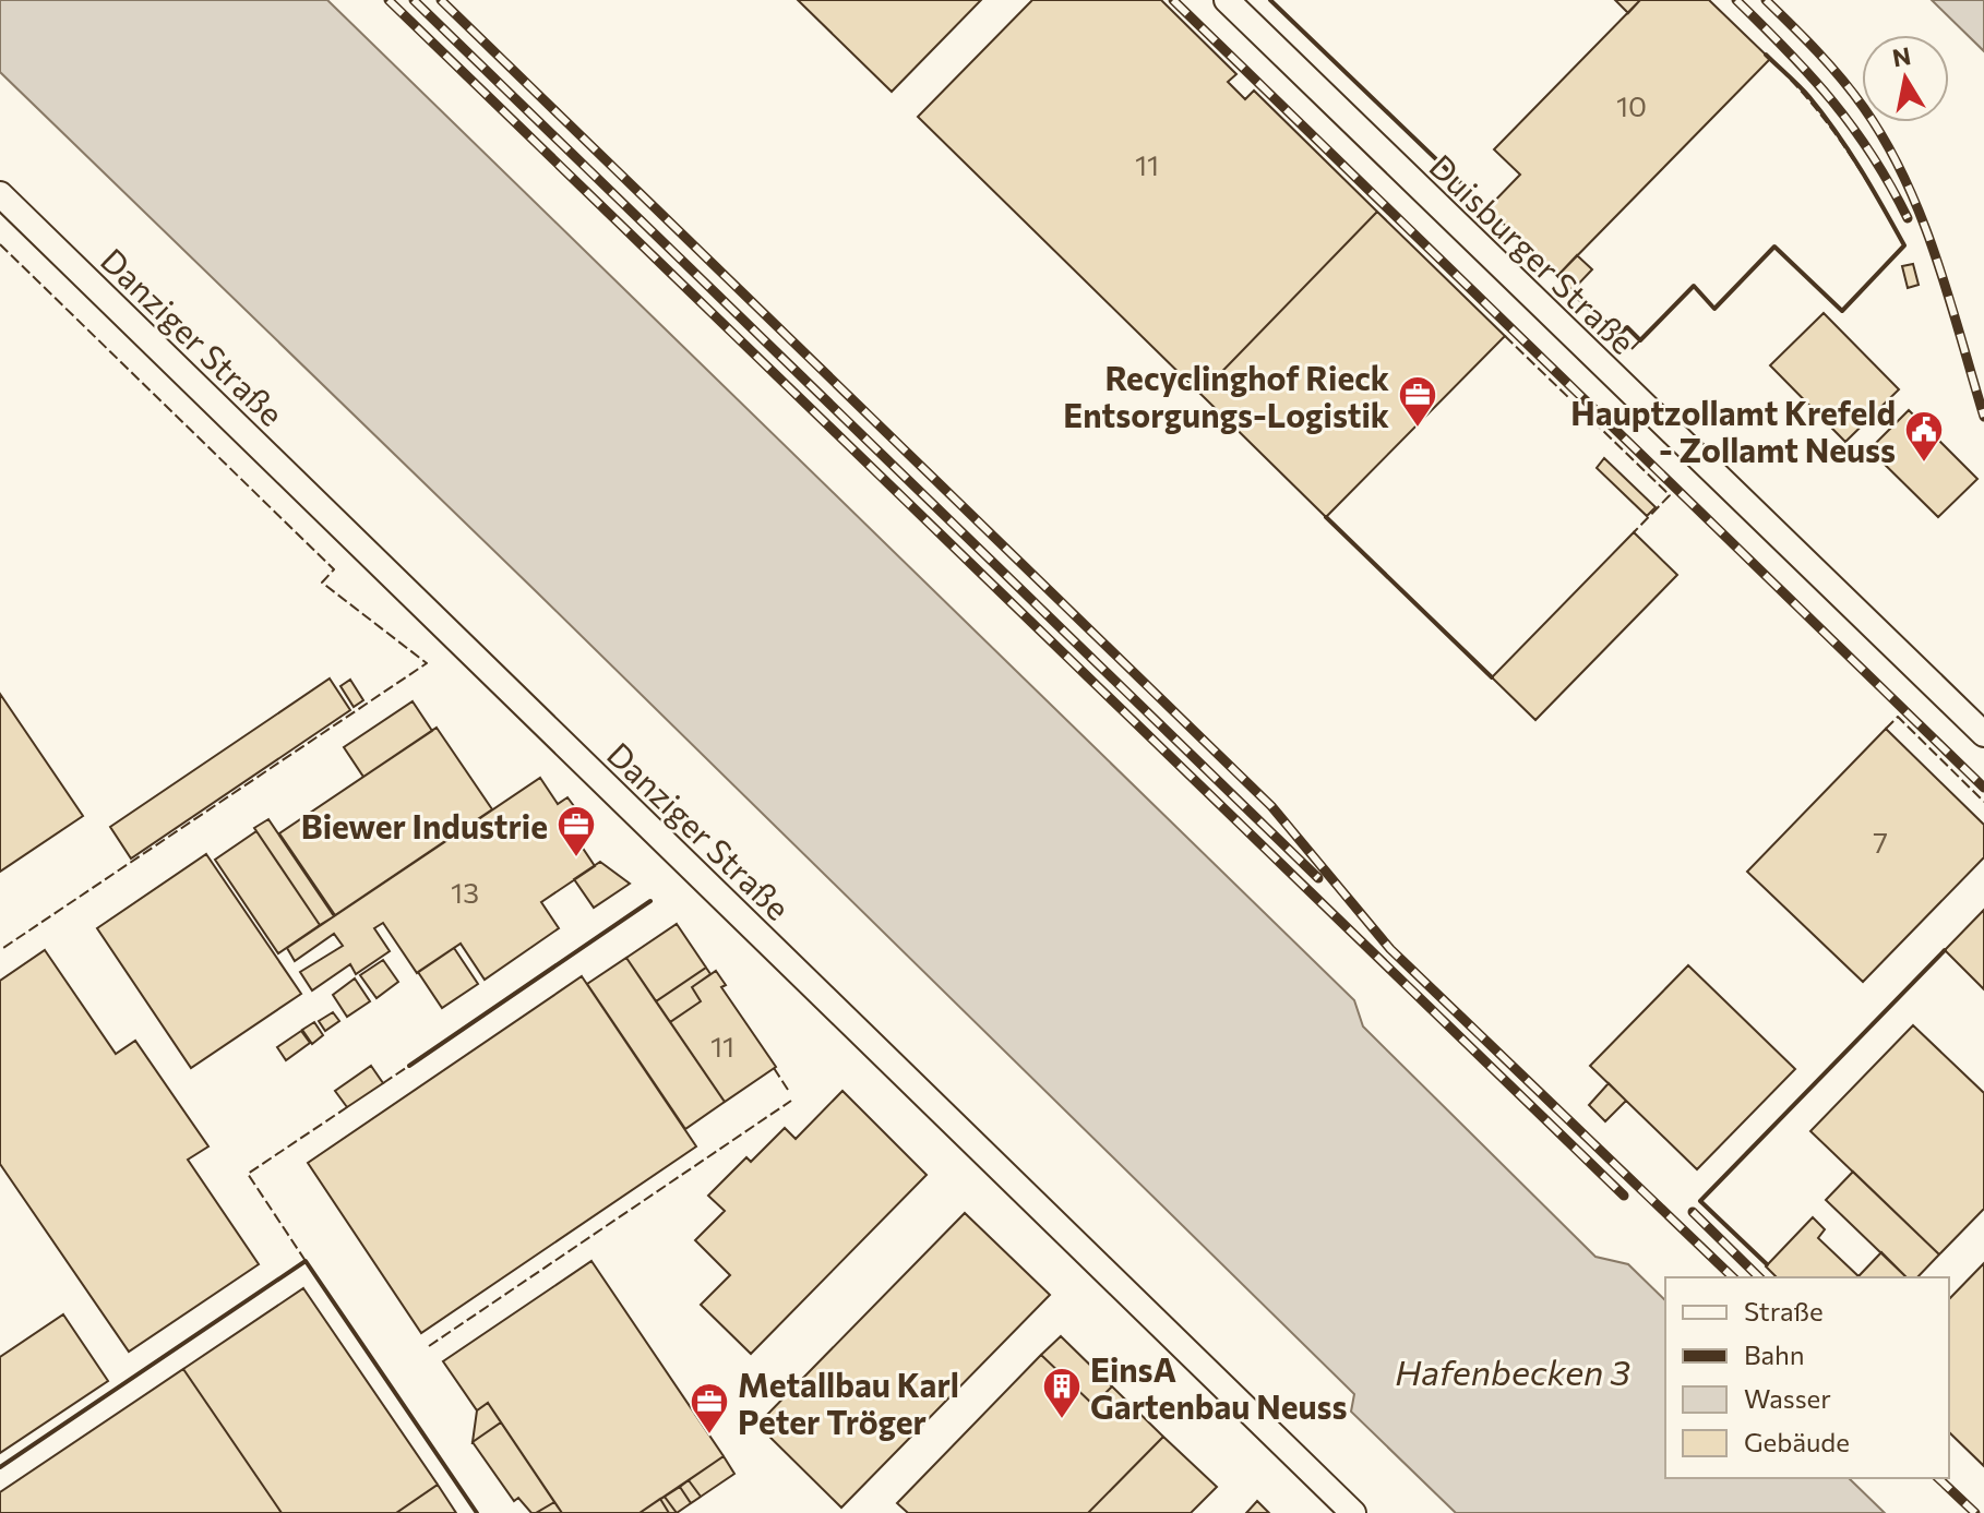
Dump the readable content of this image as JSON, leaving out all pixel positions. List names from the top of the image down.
{
  "streets": {
    "street": ["Duisburger Straße", "Danziger Straße"]
  },
  "water": ["Hafenbecken 3"],
  "places": {
    "office": ["Recyclinghof Rieck Entsorgungs-Logistik", "Biewer Industrie", "Metallbau Karl Peter Tröger"],
    "public building": ["Hauptzollamt Krefeld - Zollamt Neuss"],
    "building": ["EinsA Gartenbau Neuss"]
  },
  "house_numbers": [
    "10",
    "11",
    "7",
    "13",
    "11"
  ],
  "legend": [
    "Straße",
    "Bahn",
    "Wasser",
    "Gebäude"
  ],
  "north": "top"
}
